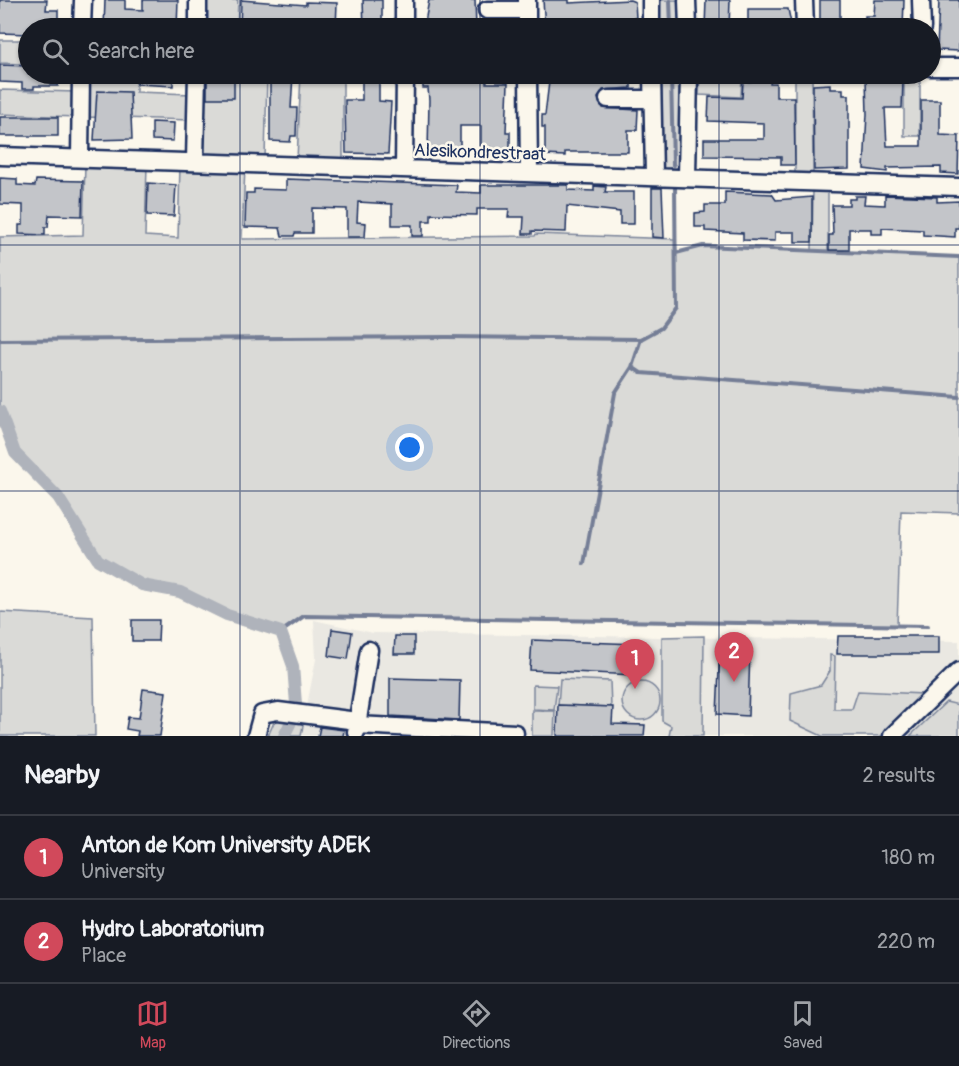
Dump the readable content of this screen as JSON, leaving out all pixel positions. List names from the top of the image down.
{
  "streets": {
    "street": ["Alesikondrestraat"]
  },
  "page": {
    "search": "Search here",
    "pins": ["2", "1"],
    "heading": ["Nearby", "2 results"],
    "list": [
      {
        "mark": "1",
        "name": "Anton de Kom University ADEK",
        "note": "University",
        "value": "180 m"
      },
      {
        "mark": "2",
        "name": "Hydro Laboratorium",
        "note": "Place",
        "value": "220 m"
      }
    ],
    "nav": ["Map", "Directions", "Saved"]
  }
}
